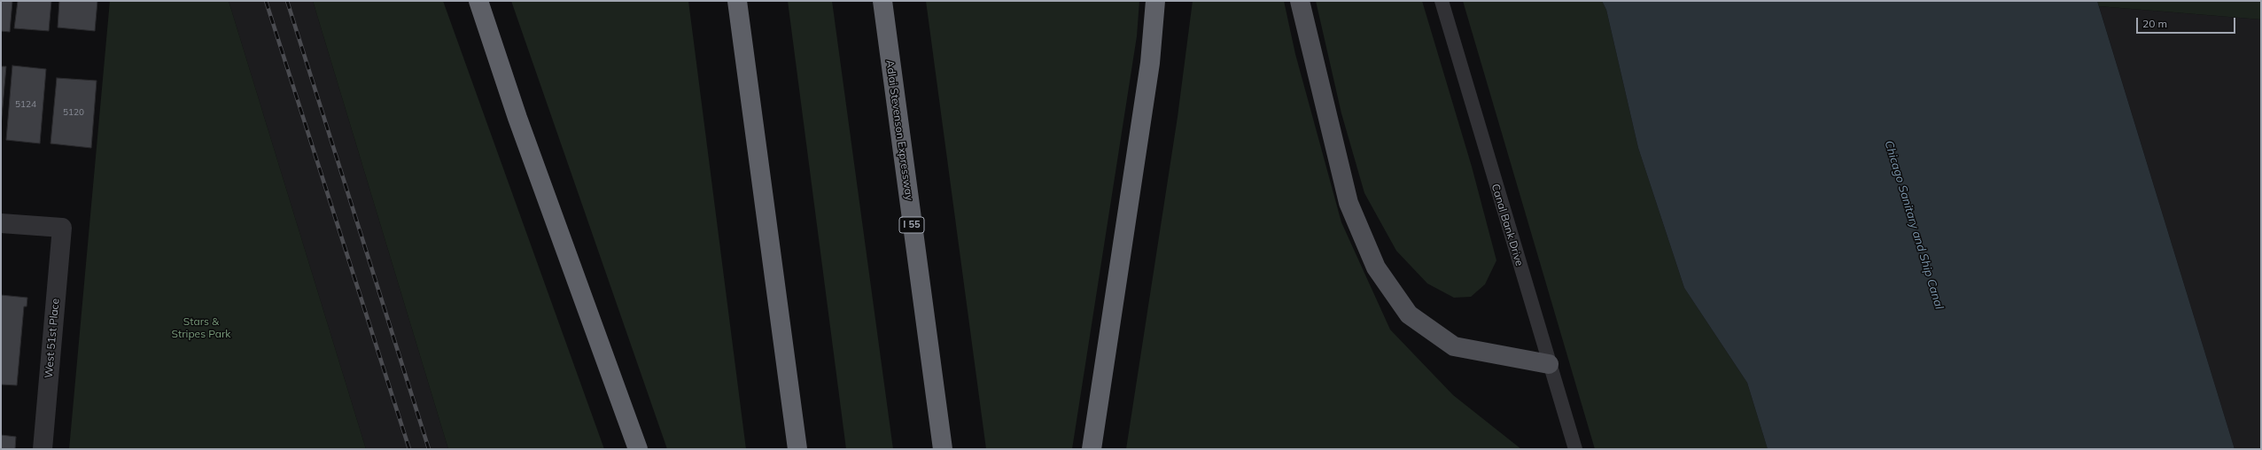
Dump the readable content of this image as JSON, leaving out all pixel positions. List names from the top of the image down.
{
  "streets": {
    "highway": ["Adlai Stevenson Expressway", "I 55"],
    "street": ["West 51st Place"],
    "lane": ["Canal Bank Drive"]
  },
  "water": ["Chicago Sanitary and Ship Canal"],
  "parks": ["Stars & Stripes Park"],
  "house_numbers": ["5124", "5120"],
  "scale_bar": "20 m"
}
